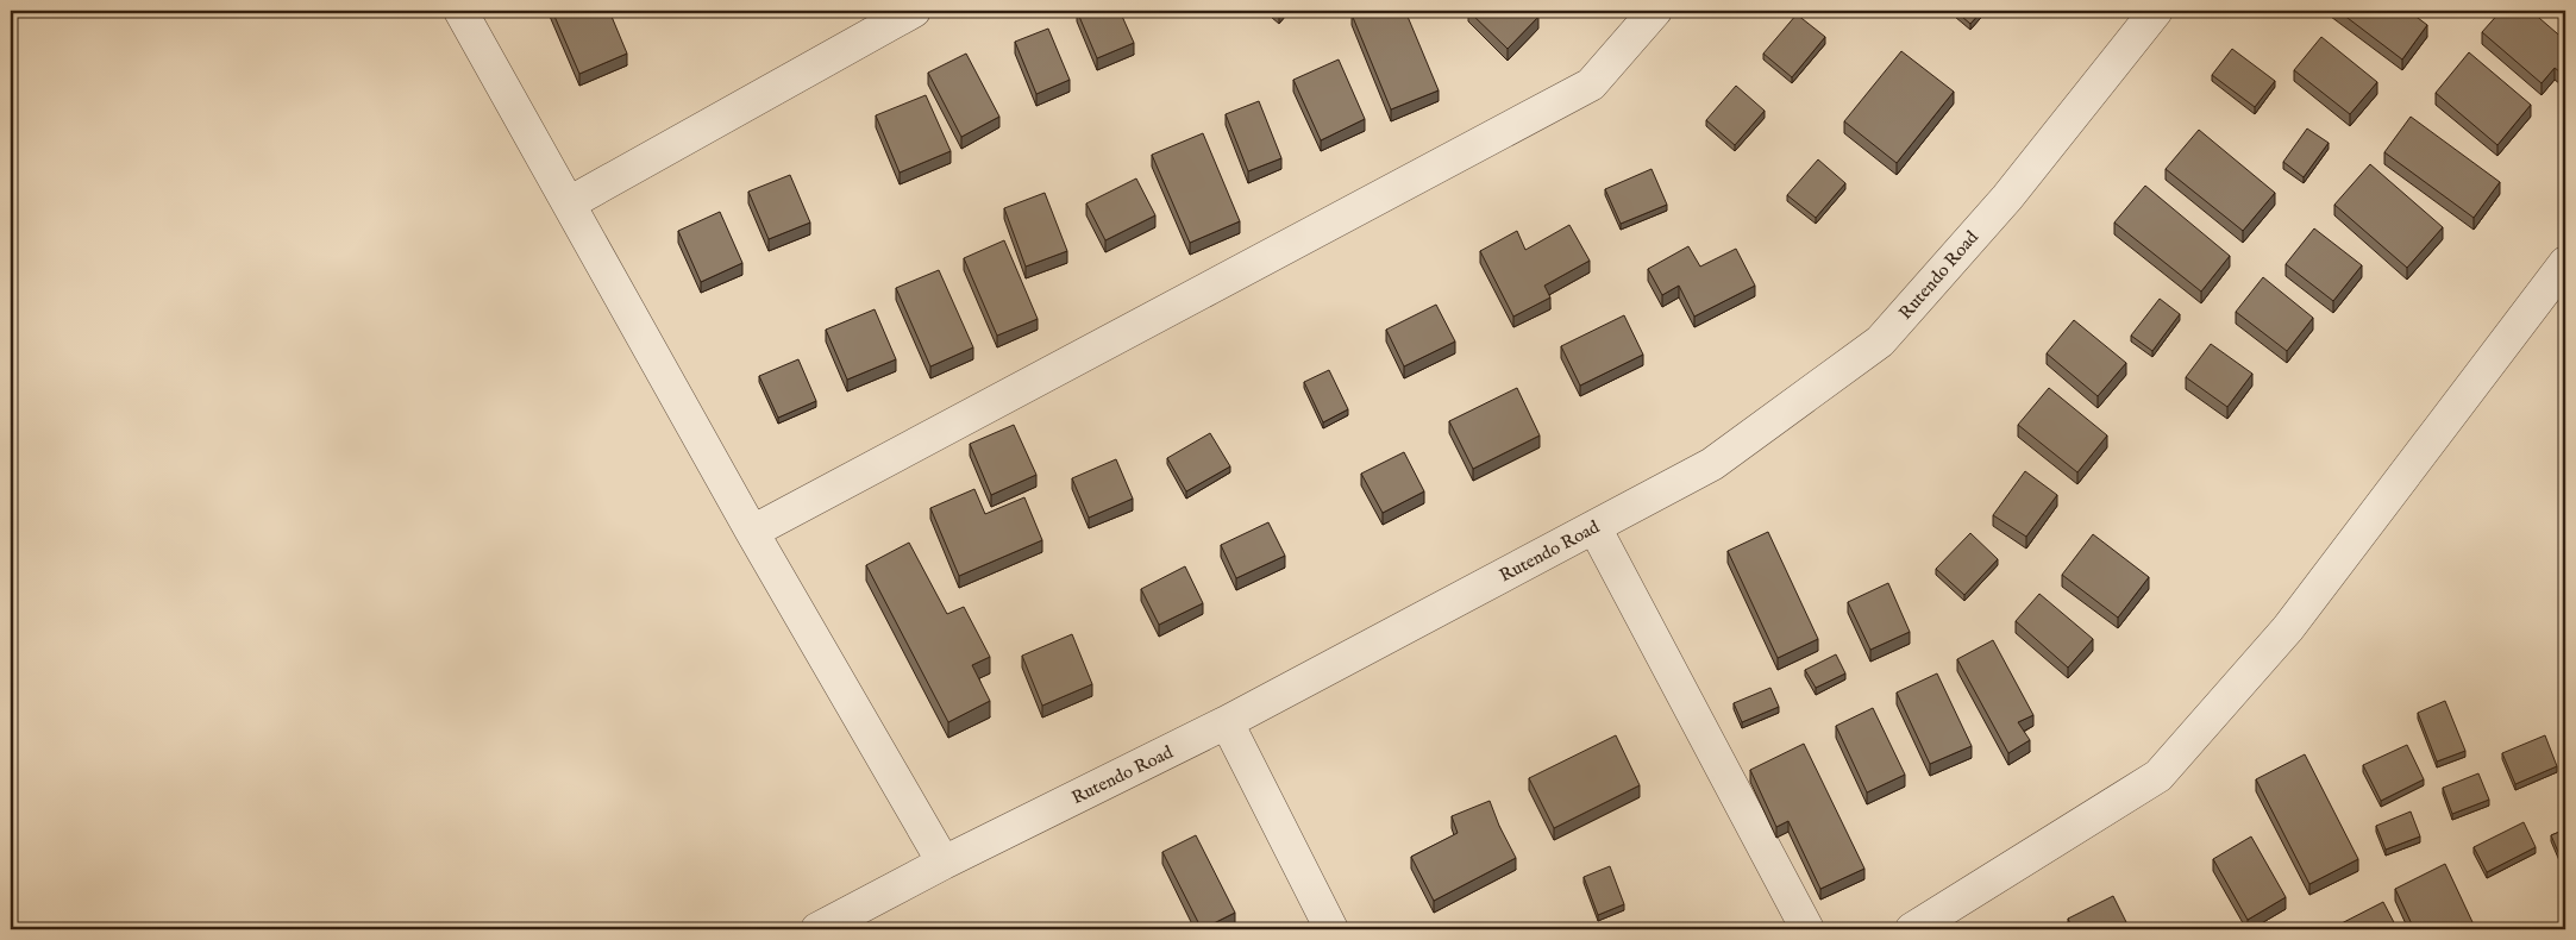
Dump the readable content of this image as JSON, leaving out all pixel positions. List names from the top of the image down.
{
  "streets": {
    "street": ["Rutendo Road"]
  }
}
